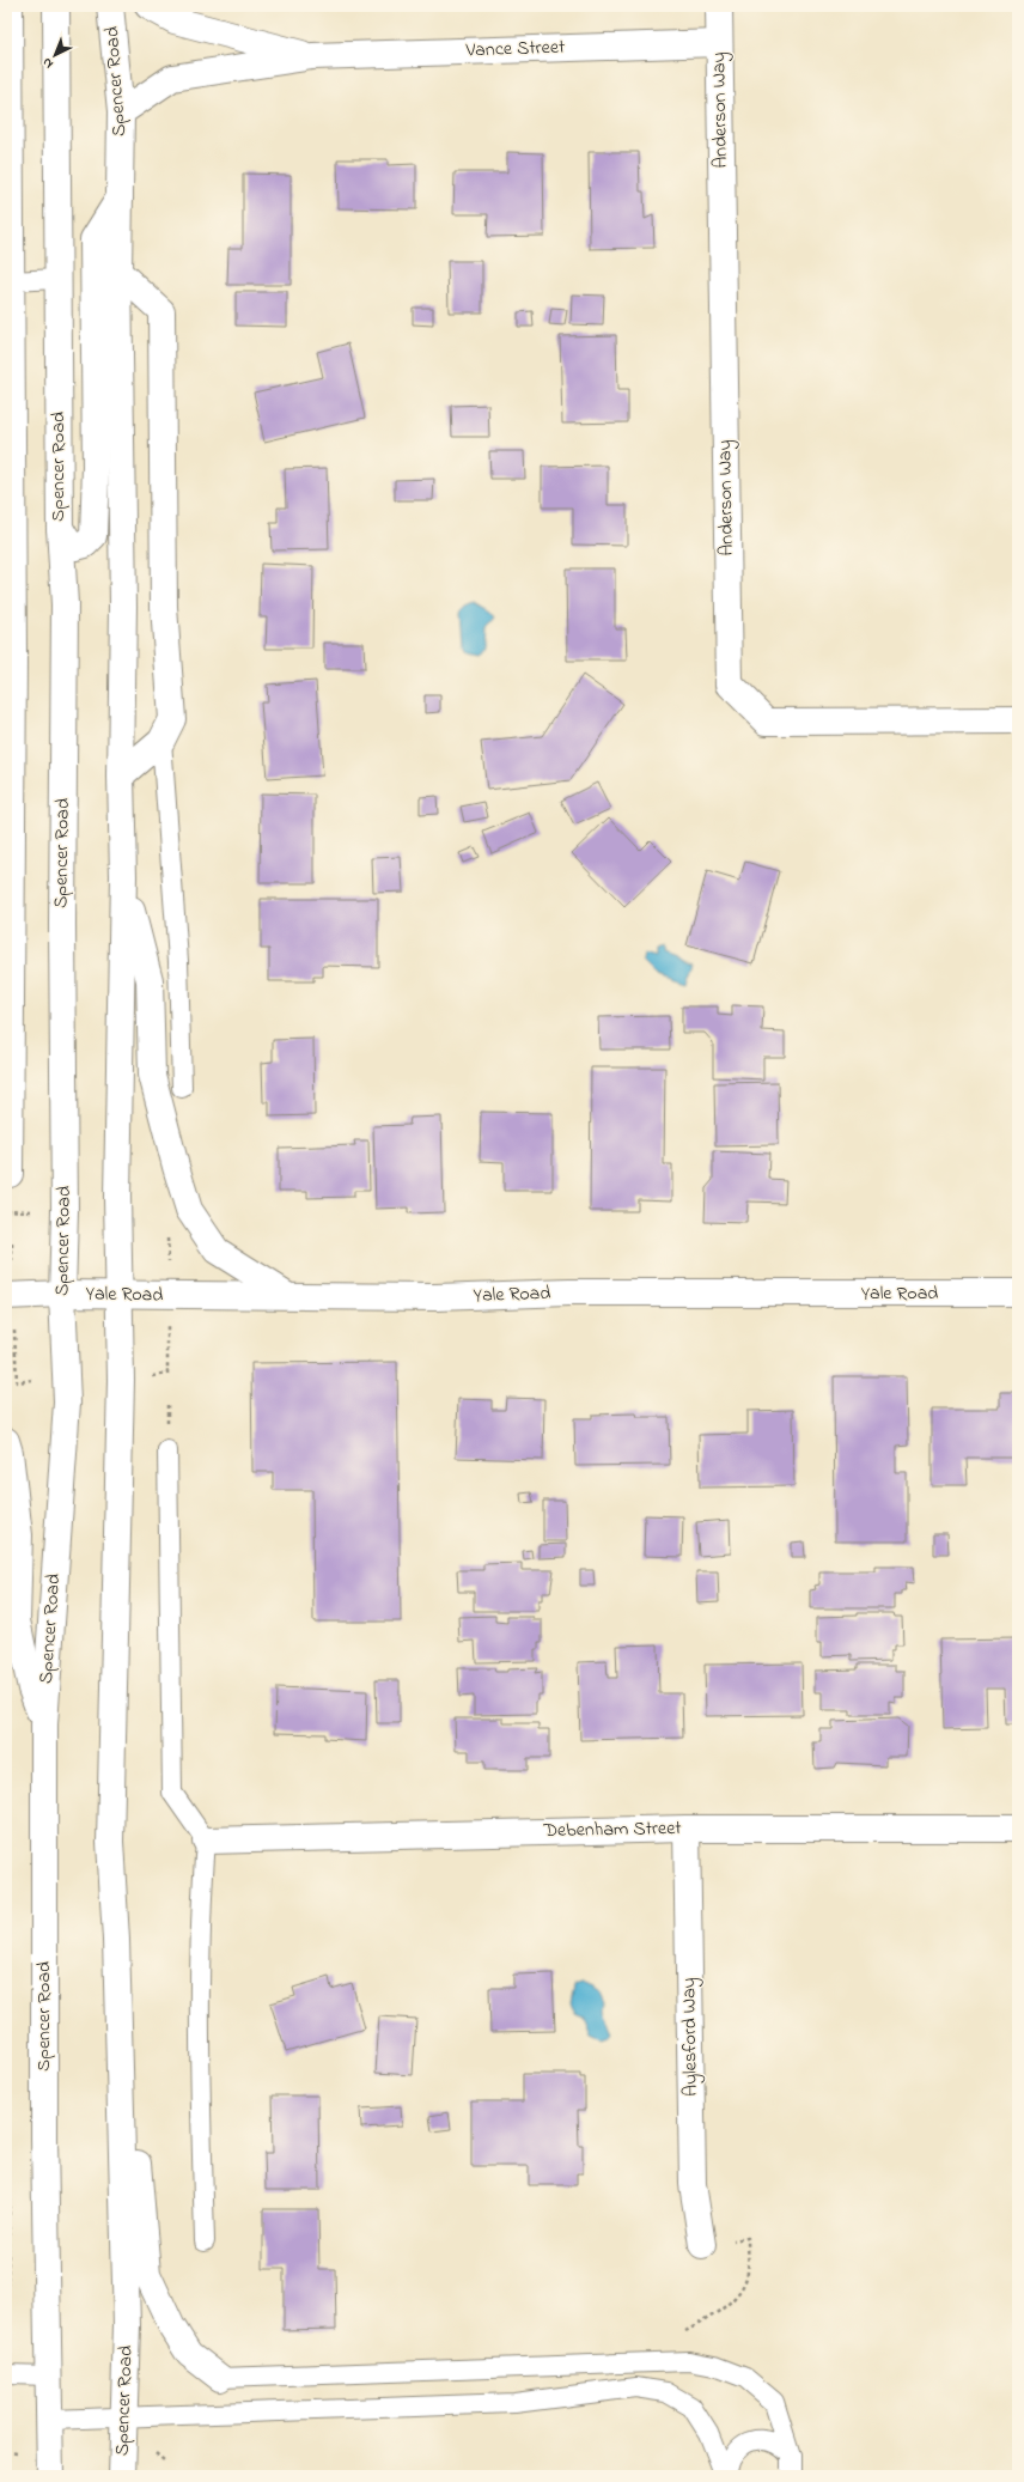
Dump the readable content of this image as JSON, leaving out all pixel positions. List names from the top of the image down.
{
  "streets": {
    "main road": [
      "Vance Street",
      "Spencer Road",
      "Anderson Way",
      "Yale Road",
      "Debenham Street",
      "Aylesford Way"
    ]
  },
  "crossings": [
    ["Vance Street", "Spencer Road"],
    ["Vance Street", "Anderson Way"],
    ["Spencer Road", "Yale Road"],
    ["Debenham Street", "Aylesford Way"]
  ],
  "north": "bottom left"
}
